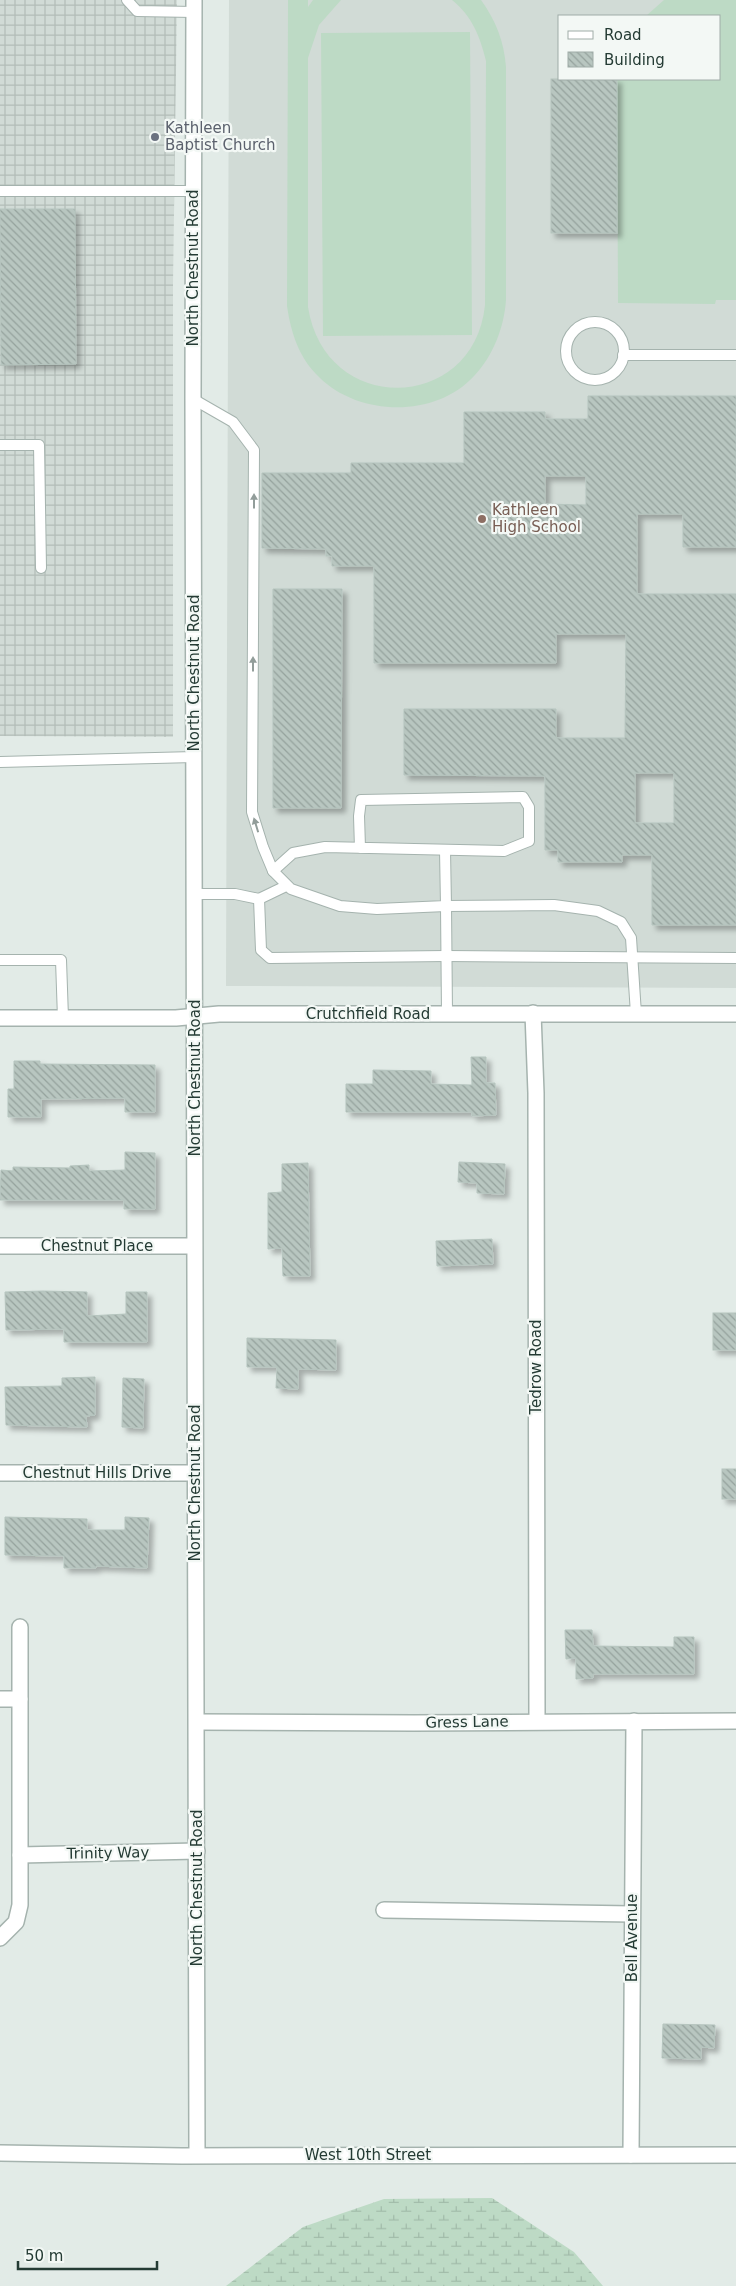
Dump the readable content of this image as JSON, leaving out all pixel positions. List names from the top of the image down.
{
  "streets": {
    "street": [
      "North Chestnut Road",
      "Crutchfield Road",
      "Chestnut Place",
      "Tedrow Road",
      "Chestnut Hills Drive",
      "Gress Lane",
      "Trinity Way",
      "Bell Avenue",
      "West 10th Street"
    ]
  },
  "crossings": [
    ["North Chestnut Road", "Crutchfield Road"],
    ["North Chestnut Road", "Chestnut Place"],
    ["North Chestnut Road", "Chestnut Hills Drive"],
    ["North Chestnut Road", "Gress Lane"],
    ["North Chestnut Road", "Trinity Way"],
    ["North Chestnut Road", "West 10th Street"],
    ["Crutchfield Road", "Tedrow Road"],
    ["Tedrow Road", "Gress Lane"],
    ["Gress Lane", "Bell Avenue"],
    ["Bell Avenue", "West 10th Street"]
  ],
  "places": ["Kathleen Baptist Church", "Kathleen High School"],
  "legend": ["Road", "Building"],
  "scale_bar": "50 m"
}
